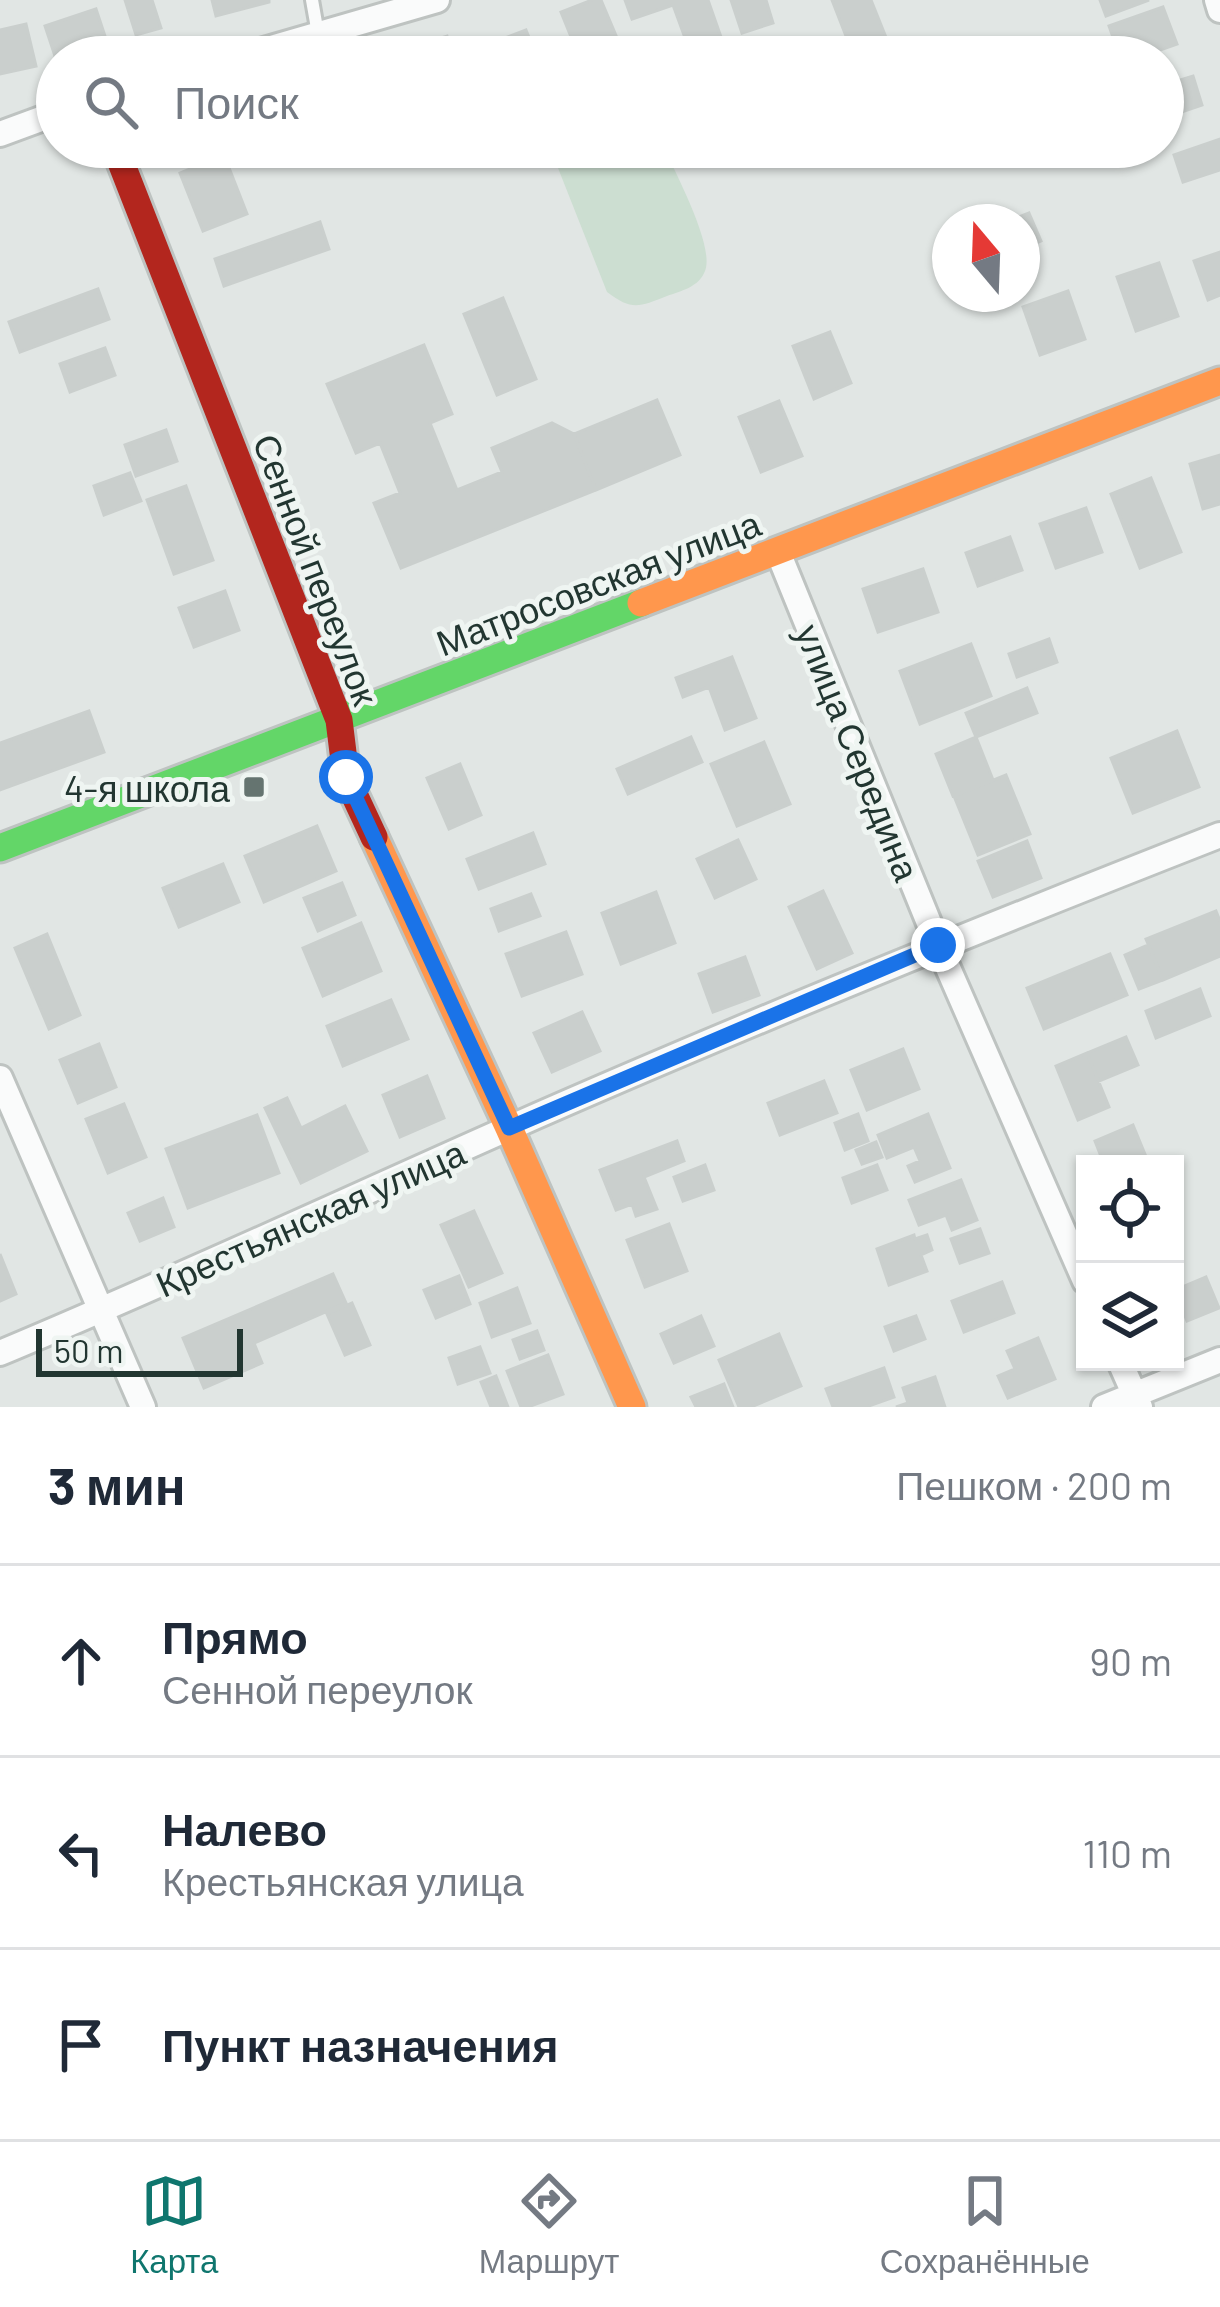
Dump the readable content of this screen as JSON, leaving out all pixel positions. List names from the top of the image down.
{
  "streets": {
    "main road": ["Сенной переулок", "Матросовская улица"],
    "street": ["улица Середина", "Крестьянская улица"]
  },
  "crossings": [
    ["Сенной переулок", "Матросовская улица"],
    ["Сенной переулок", "Крестьянская улица"],
    ["Матросовская улица", "улица Середина"],
    ["улица Середина", "Крестьянская улица"]
  ],
  "places": {
    "transit": ["4-я школа"]
  },
  "scale_bar": "50 m",
  "north": "top",
  "page": {
    "search": "Поиск",
    "scale": "50 m",
    "heading": ["3 мин", "Пешком · 200 m"],
    "list": [
      ["Прямо", "Сенной переулок", "90 m"],
      ["Налево", "Крестьянская улица", "110 m"],
      "Пункт назначения"
    ],
    "nav": ["Карта", "Маршрут", "Сохранённые"]
  }
}
